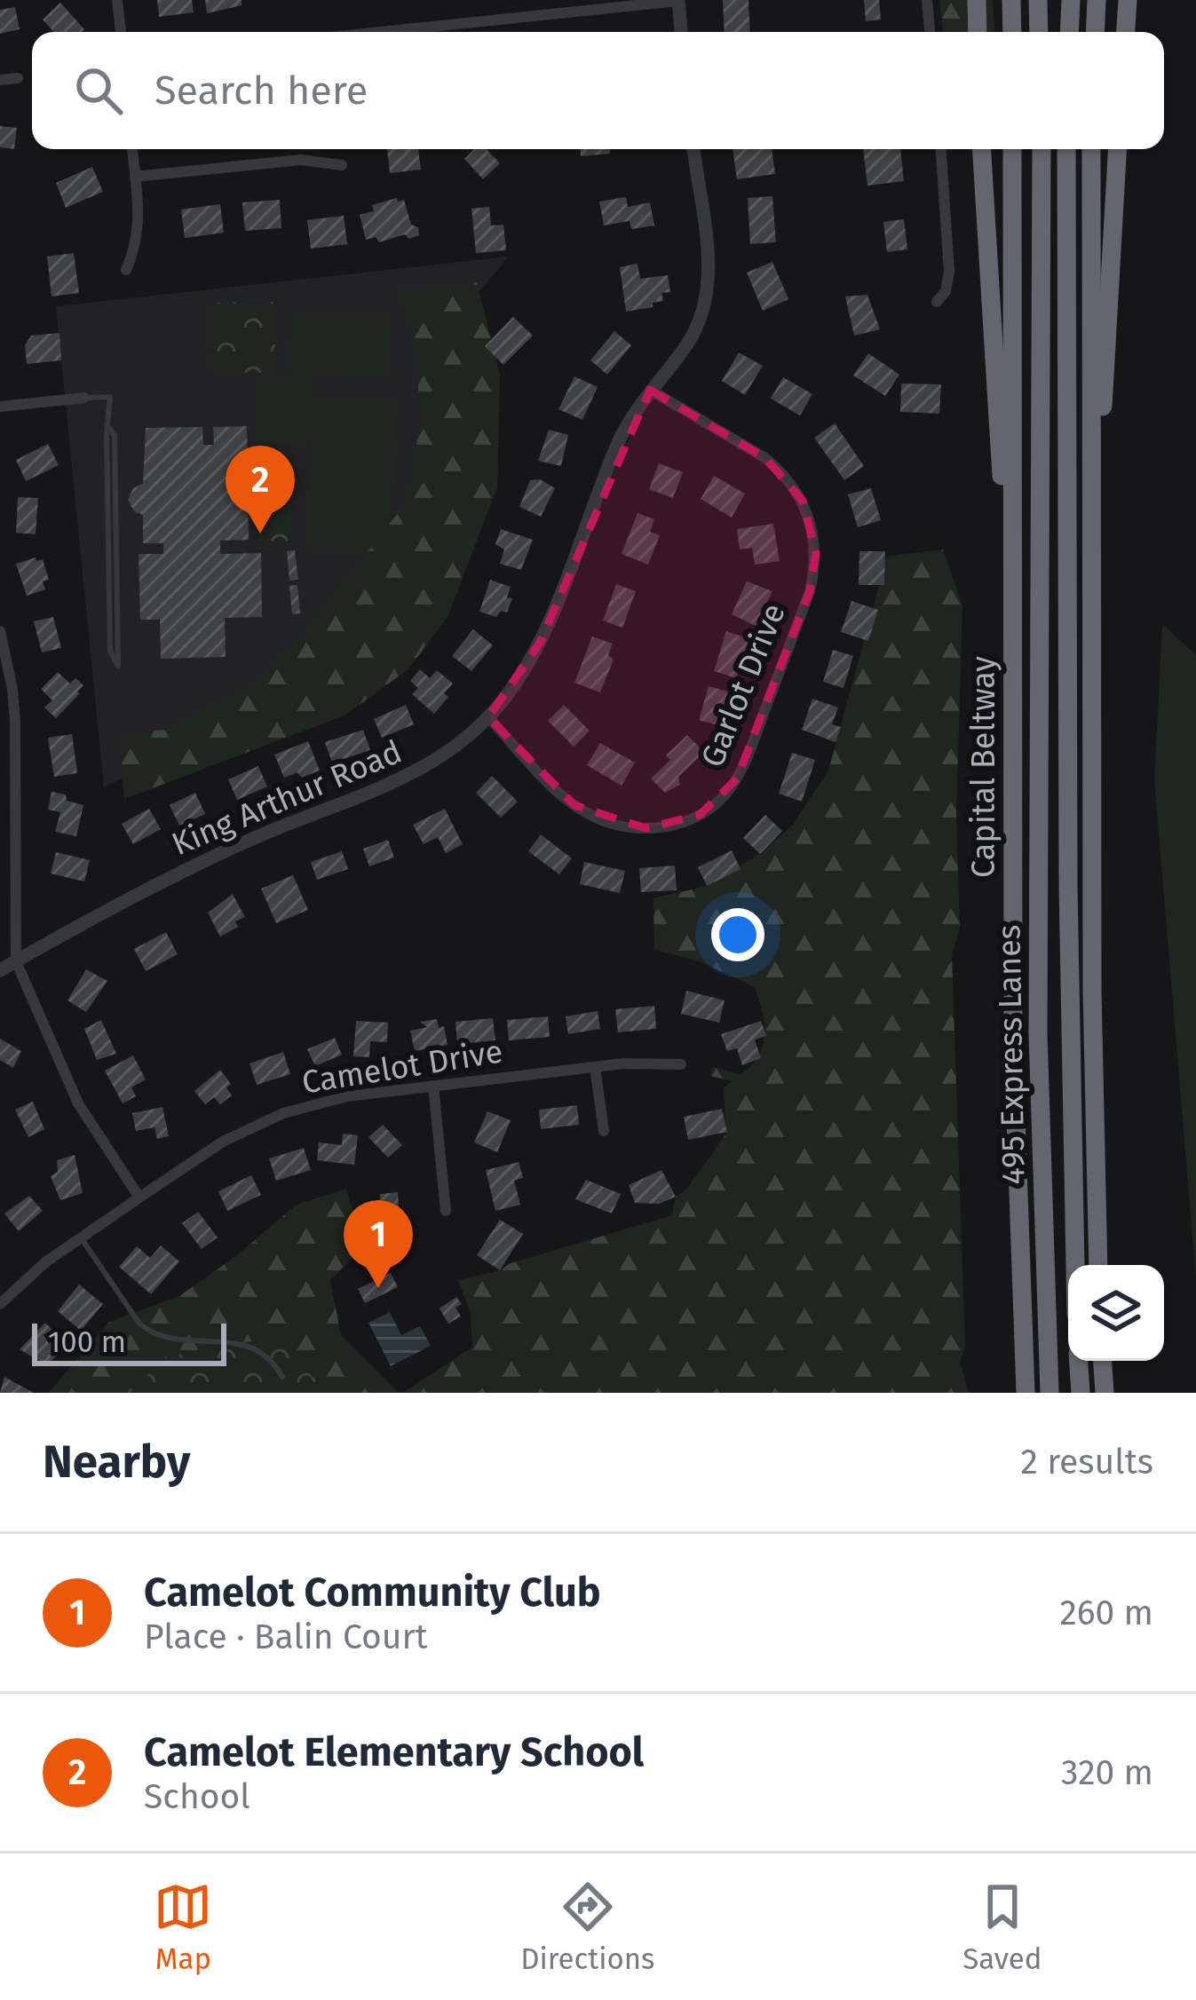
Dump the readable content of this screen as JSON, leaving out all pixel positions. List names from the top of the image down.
{
  "streets": {
    "highway": ["Capital Beltway", "495 Express Lanes"],
    "street": ["Garlot Drive", "King Arthur Road", "Camelot Drive"]
  },
  "crossings": [
    ["Garlot Drive", "King Arthur Road"]
  ],
  "scale_bar": "100 m",
  "page": {
    "search": "Search here",
    "pins": ["2", "1"],
    "scale": "100 m",
    "heading": ["Nearby", "2 results"],
    "list": [
      {
        "mark": "1",
        "name": "Camelot Community Club",
        "note": "Place · Balin Court",
        "value": "260 m"
      },
      {
        "mark": "2",
        "name": "Camelot Elementary School",
        "note": "School",
        "value": "320 m"
      }
    ],
    "nav": ["Map", "Directions", "Saved"]
  }
}
